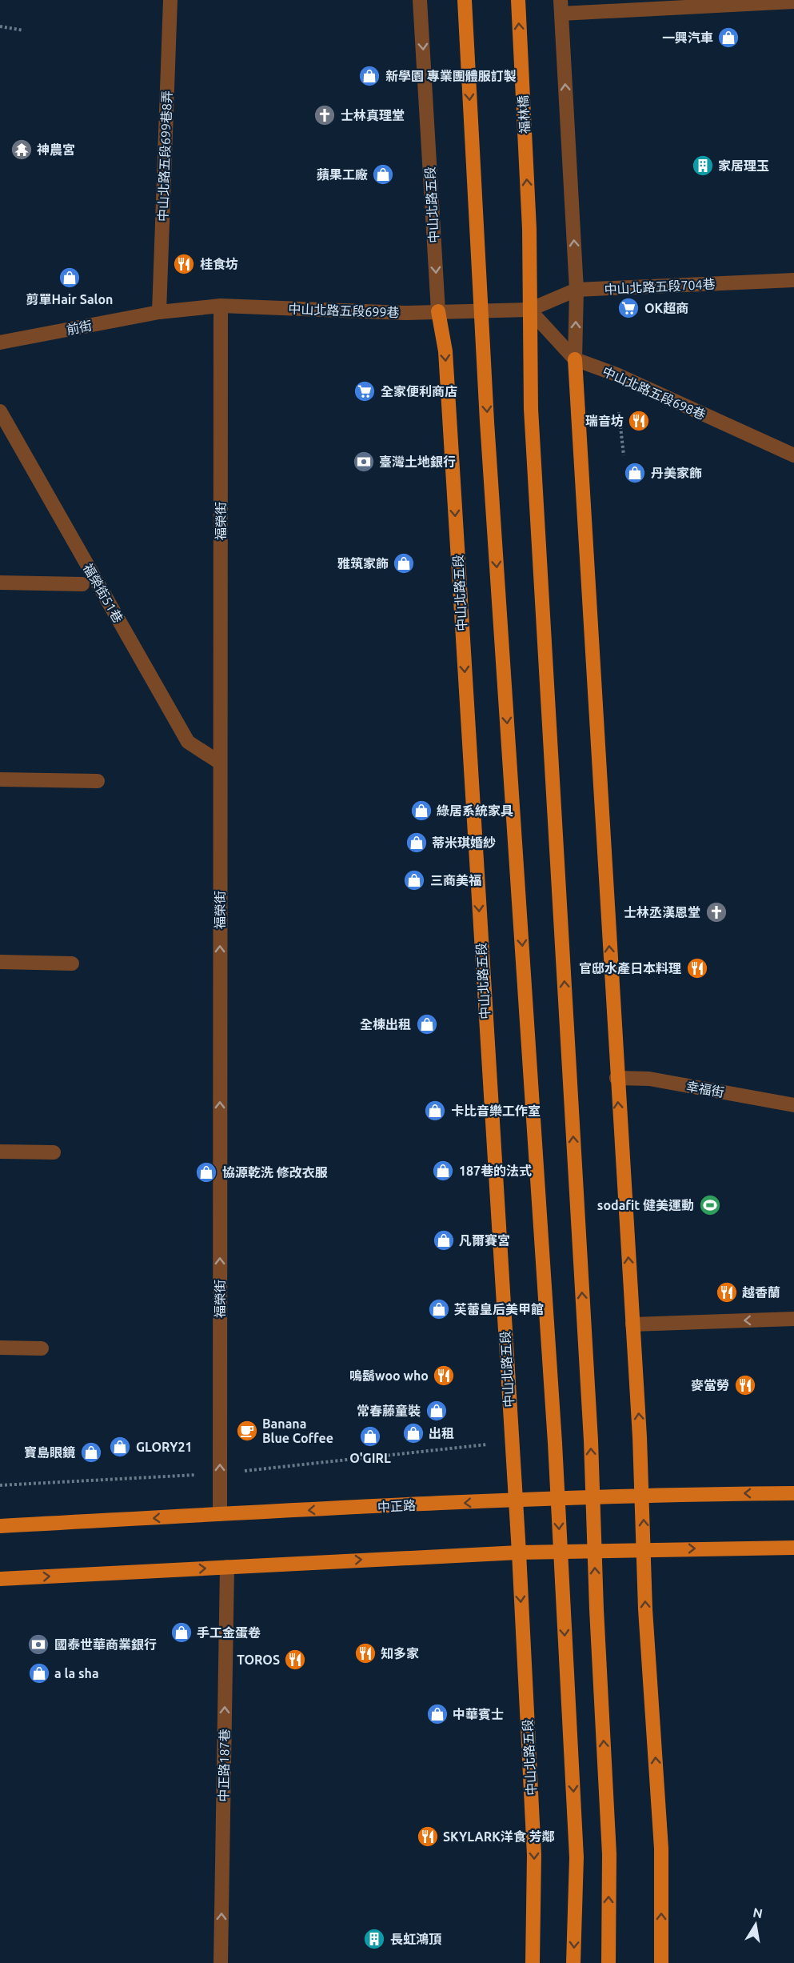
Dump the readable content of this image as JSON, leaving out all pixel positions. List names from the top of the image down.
{
  "streets": {
    "main road": ["福林橋", "中山北路五段", "中正路"],
    "street": [
      "中山北路五段699巷8弄",
      "中山北路五段704巷",
      "中山北路五段699巷",
      "前街",
      "中山北路五段698巷",
      "福榮街",
      "福榮街51巷",
      "幸福街",
      "中正路187巷"
    ]
  },
  "crossings": [
    ["福林橋", "中山北路五段704巷"],
    ["福林橋", "中山北路五段699巷"],
    ["福林橋", "中山北路五段698巷"],
    ["中山北路五段699巷8弄", "中山北路五段699巷"],
    ["中山北路五段699巷8弄", "前街"],
    ["中山北路五段", "中山北路五段699巷"],
    ["中山北路五段", "中正路"],
    ["中山北路五段704巷", "中山北路五段699巷"],
    ["中山北路五段704巷", "中山北路五段698巷"],
    ["中山北路五段699巷", "前街"],
    ["中山北路五段699巷", "中山北路五段698巷"],
    ["中山北路五段699巷", "福榮街"],
    ["福榮街", "福榮街51巷"],
    ["福榮街", "中正路"]
  ],
  "one_way": ["中山北路五段", "福榮街", "中正路187巷"],
  "places": {
    "shop": [
      "一興汽車",
      "新學園 專業團體服訂製",
      "蘋果工廠",
      "剪單Hair Salon",
      "丹美家飾",
      "雅筑家飾",
      "綠居系統家具",
      "蒂米琪婚紗",
      "三商美福",
      "全棟出租",
      "卡比音樂工作室",
      "187巷的法式",
      "協源乾洗 修改衣服",
      "凡爾賽宮",
      "芙蕾皇后美甲館",
      "常春藤童裝",
      "出租",
      "O'GIRL",
      "GLORY21",
      "寶島眼鏡",
      "手工金蛋卷",
      "a la sha",
      "中華賓士"
    ],
    "church": ["士林真理堂", "士林丞漢恩堂"],
    "temple": ["神農宮"],
    "building": ["家居理玉", "長虹鴻頂"],
    "restaurant": [
      "桂食坊",
      "瑞音坊",
      "官邸水產日本料理",
      "越香蘭",
      "嗚鬍woo who",
      "麥當勞",
      "知多家",
      "TOROS",
      "SKYLARK洋食 芳鄰"
    ],
    "supermarket": ["OK超商", "全家便利商店"],
    "bank": ["臺灣土地銀行", "國泰世華商業銀行"],
    "sports": ["sodafit 健美運動"],
    "cafe": ["Banana Blue Coffee"]
  },
  "north": "top"
}
